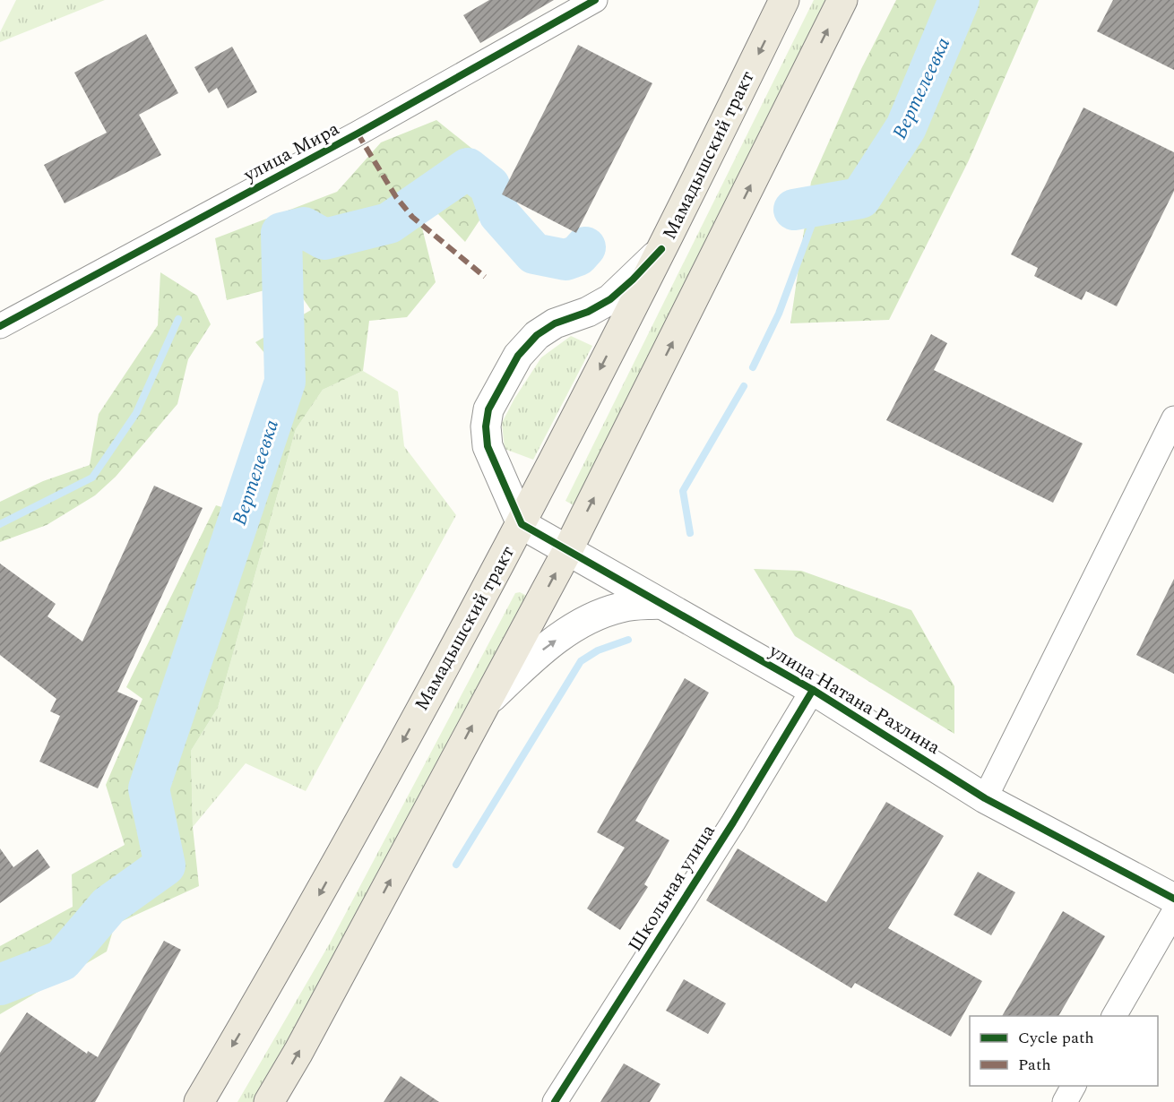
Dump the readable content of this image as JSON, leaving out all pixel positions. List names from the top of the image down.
{
  "streets": {
    "main road": ["Мамадышский тракт"],
    "street": ["улица Мира", "улица Натана Рахлина", "Школьная улица"]
  },
  "crossings": [
    ["Мамадышский тракт", "улица Натана Рахлина"],
    ["улица Натана Рахлина", "Школьная улица"]
  ],
  "water": ["Вертелеевка"],
  "legend": ["Cycle path", "Path"]
}
